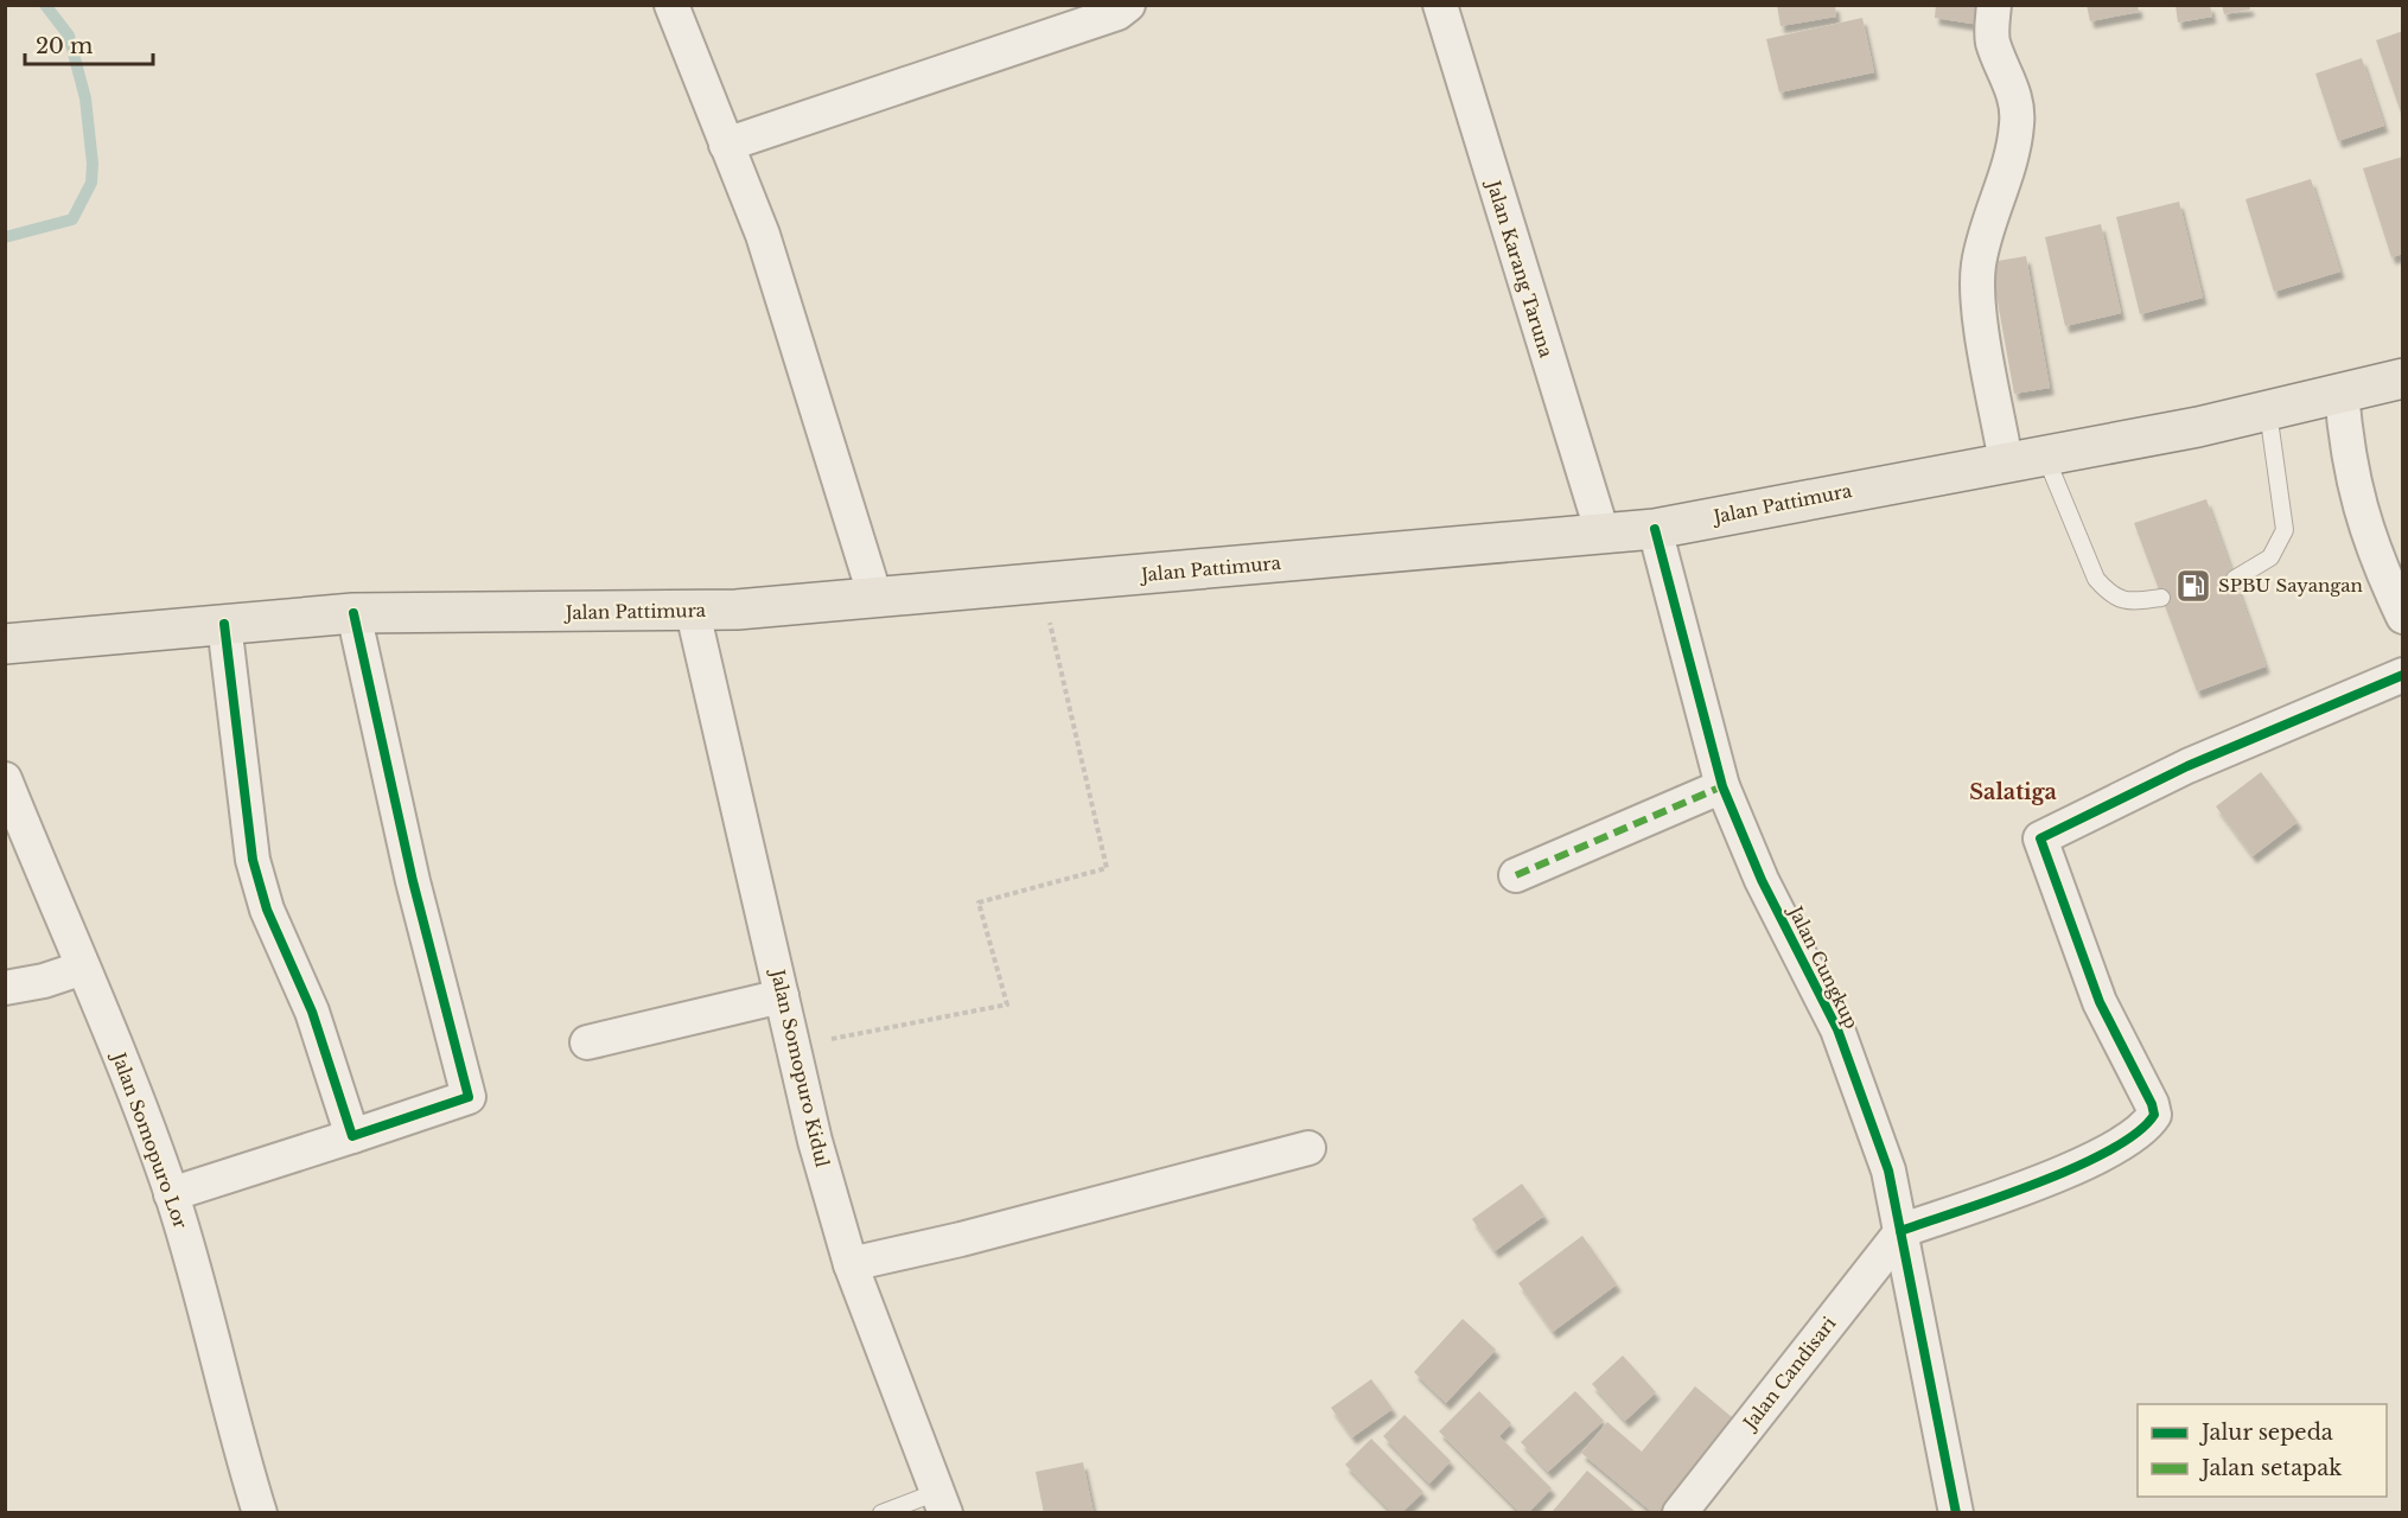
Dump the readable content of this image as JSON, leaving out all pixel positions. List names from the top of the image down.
{
  "streets": {
    "main road": ["Jalan Pattimura"],
    "street": [
      "Jalan Karang Taruna",
      "Jalan Cungkup",
      "Jalan Somopuro Kidul",
      "Jalan Somopuro Lor",
      "Jalan Candisari"
    ]
  },
  "crossings": [
    ["Jalan Karang Taruna", "Jalan Pattimura"],
    ["Jalan Pattimura", "Jalan Cungkup"],
    ["Jalan Pattimura", "Jalan Somopuro Kidul"],
    ["Jalan Cungkup", "Jalan Candisari"]
  ],
  "districts": ["Salatiga"],
  "places": {
    "fuel station": ["SPBU Sayangan"]
  },
  "legend": ["Jalur sepeda", "Jalan setapak"],
  "scale_bar": "20 m"
}
